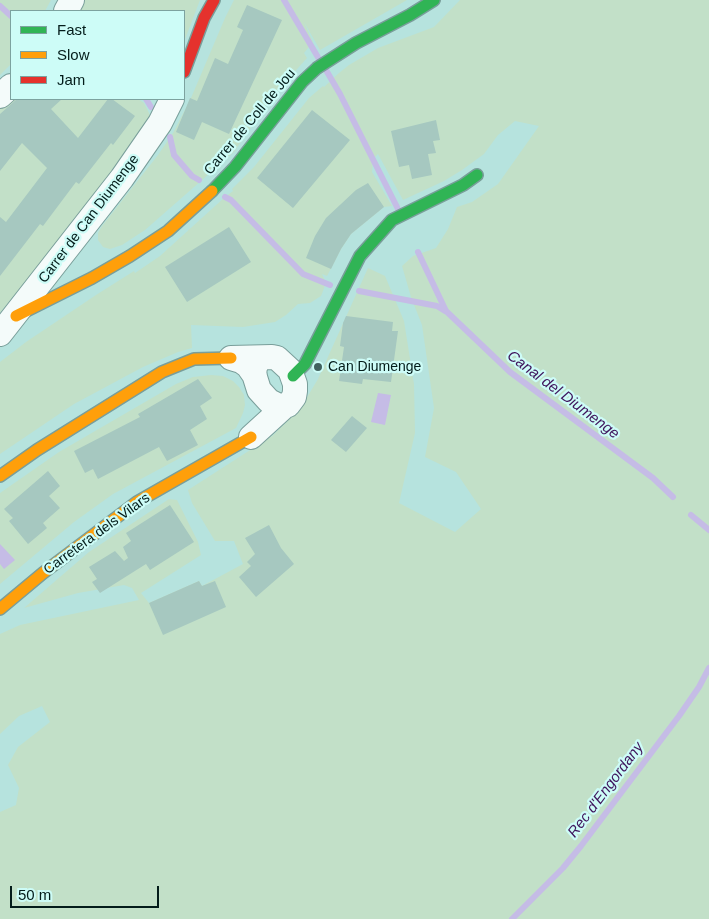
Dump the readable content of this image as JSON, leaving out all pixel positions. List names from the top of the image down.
{
  "streets": {
    "street": ["Carrer de Coll de Jou", "Carrer de Can Diumenge", "Carretera dels Vilars"]
  },
  "crossings": [
    ["Carrer de Coll de Jou", "Carrer de Can Diumenge"]
  ],
  "water": ["Canal del Diumenge", "Rec d'Engordany"],
  "places": ["Can Diumenge"],
  "legend": ["Fast", "Slow", "Jam"],
  "scale_bar": "50 m"
}
